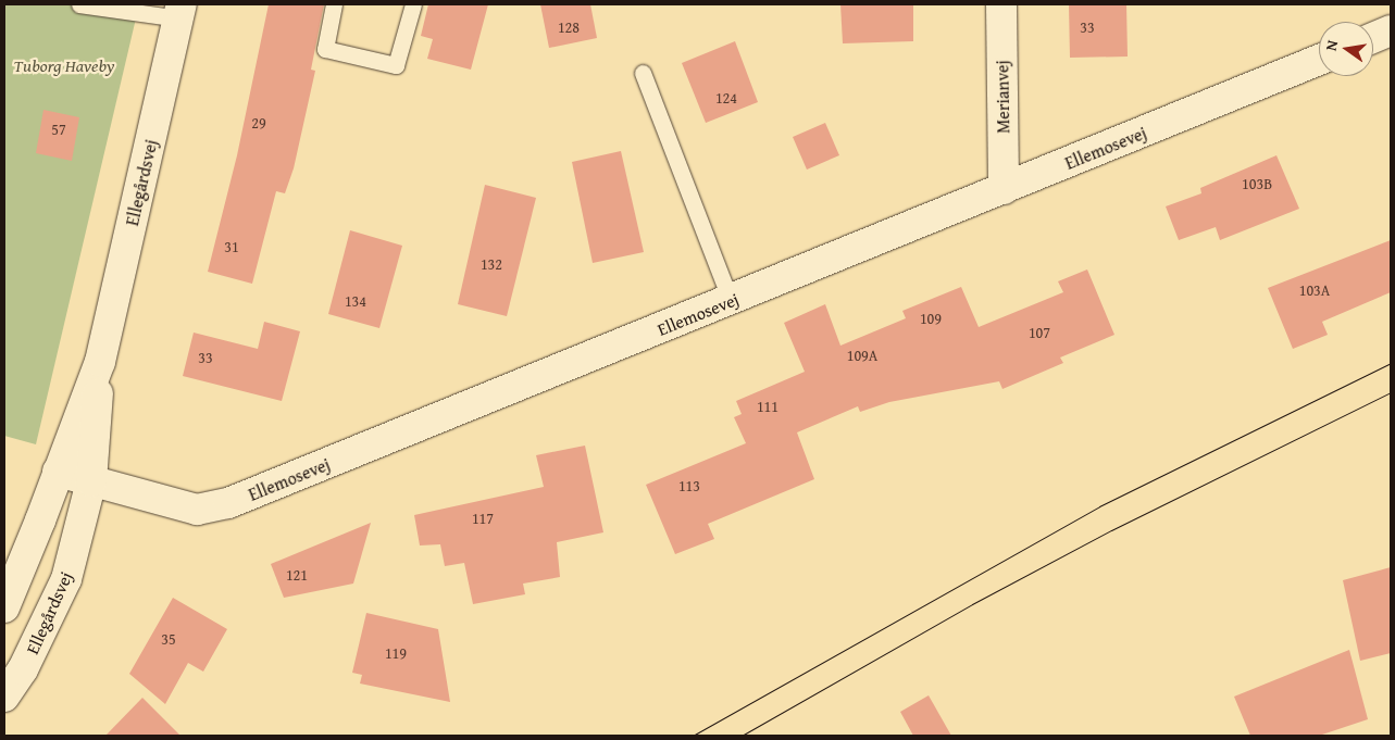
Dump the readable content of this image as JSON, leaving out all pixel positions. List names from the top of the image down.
{
  "streets": {
    "street": ["Merianvej", "Ellemosevej", "Ellegårdsvej"]
  },
  "crossings": [
    ["Merianvej", "Ellemosevej"],
    ["Ellemosevej", "Ellegårdsvej"]
  ],
  "parks": ["Tuborg Haveby"],
  "house_numbers": [
    "128",
    "33",
    "124",
    "29",
    "57",
    "103B",
    "31",
    "132",
    "103A",
    "134",
    "109",
    "107",
    "109A",
    "33",
    "111",
    "113",
    "117",
    "121",
    "35",
    "119"
  ],
  "north": "left"
}
